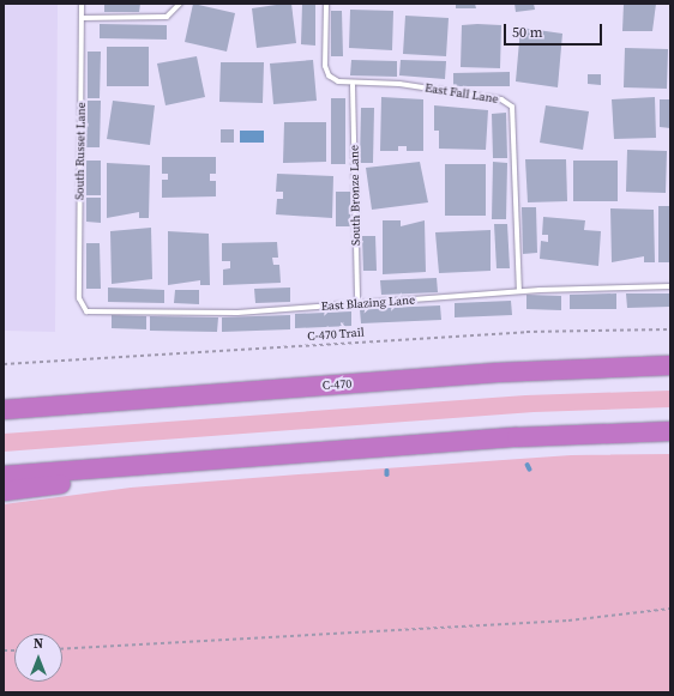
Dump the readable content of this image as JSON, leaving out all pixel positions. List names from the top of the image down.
{
  "streets": {
    "highway": ["C-470"],
    "lane": [
      "East Fall Lane",
      "South Russet Lane",
      "South Bronze Lane",
      "East Blazing Lane"
    ],
    "path": ["C-470 Trail"]
  },
  "crossings": [
    ["East Fall Lane", "South Bronze Lane"],
    ["East Fall Lane", "East Blazing Lane"],
    ["South Russet Lane", "East Blazing Lane"],
    ["South Bronze Lane", "East Blazing Lane"]
  ],
  "scale_bar": "50 m",
  "north": "top"
}
